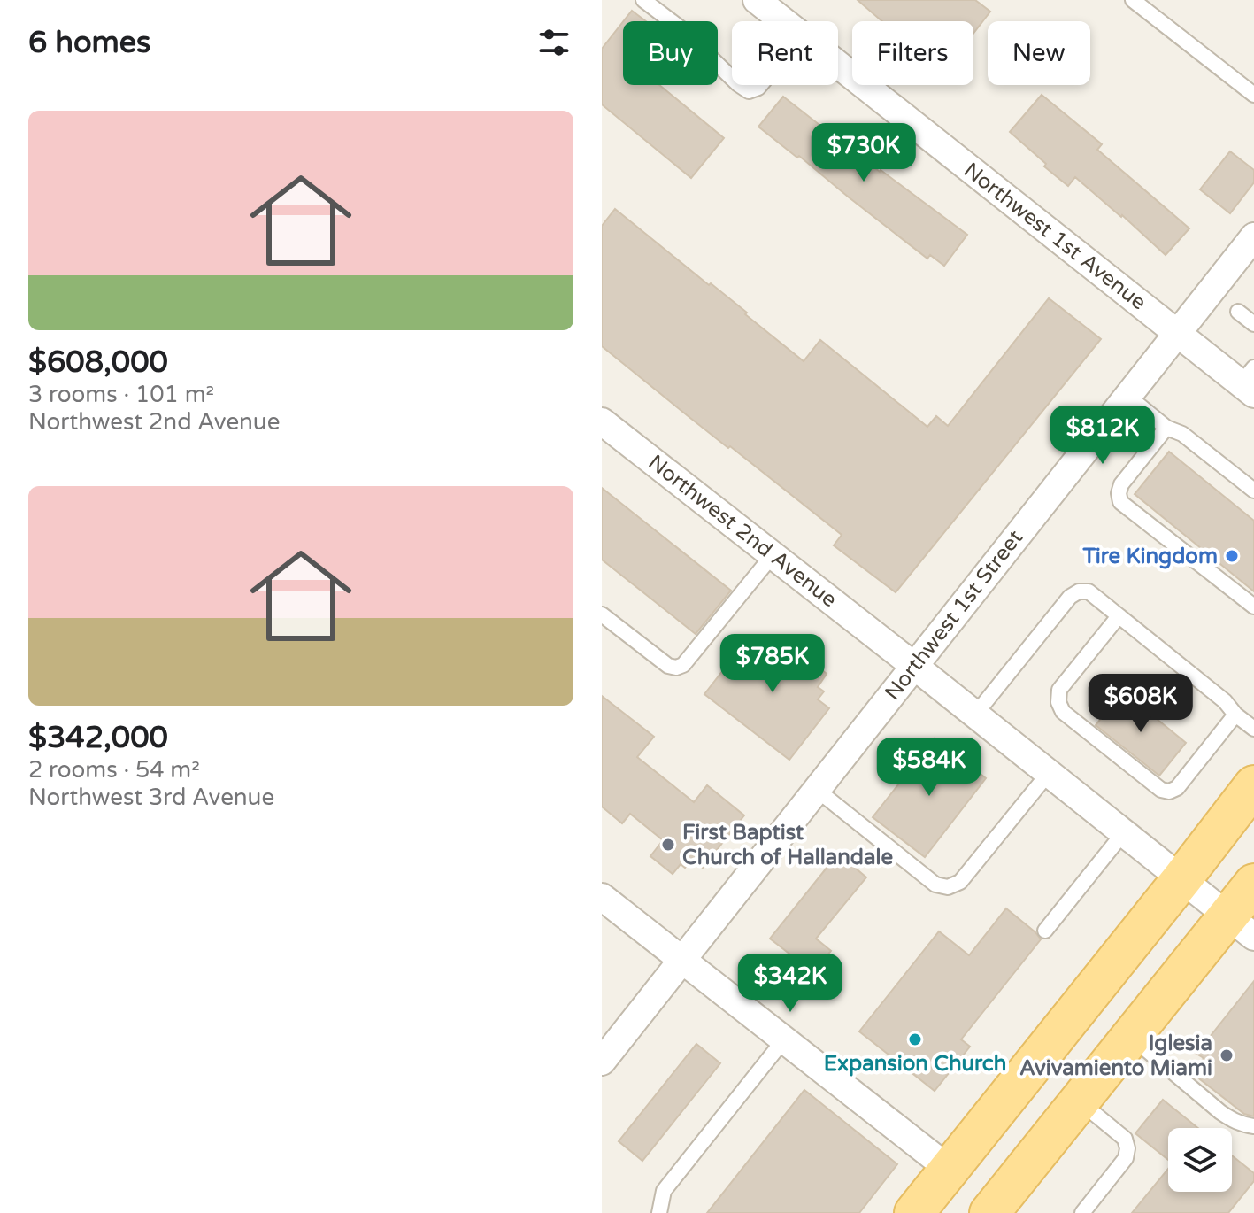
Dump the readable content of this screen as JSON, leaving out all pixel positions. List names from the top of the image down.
{
  "streets": {
    "street": ["Northwest 1st Avenue", "Northwest 2nd Avenue", "Northwest 1st Street"]
  },
  "crossings": [
    ["Northwest 1st Avenue", "Northwest 1st Street"],
    ["Northwest 2nd Avenue", "Northwest 1st Street"]
  ],
  "places": [
    "Tire Kingdom",
    "First Baptist Church of Hallandale",
    "Expansion Church",
    "Iglesia Avivamiento Miami"
  ],
  "page": {
    "heading": "6 homes",
    "chip": [
      "Buy",
      "Rent",
      "Filters",
      "New"
    ],
    "list": [
      {
        "name": "$608,000",
        "note": "3 rooms · 101 m² · Northwest 2nd Avenue"
      },
      {
        "name": "$342,000",
        "note": "2 rooms · 54 m² · Northwest 3rd Avenue"
      }
    ],
    "price": [
      "$730K",
      "$812K",
      "$785K",
      "$608K",
      "$584K",
      "$342K"
    ]
  }
}
